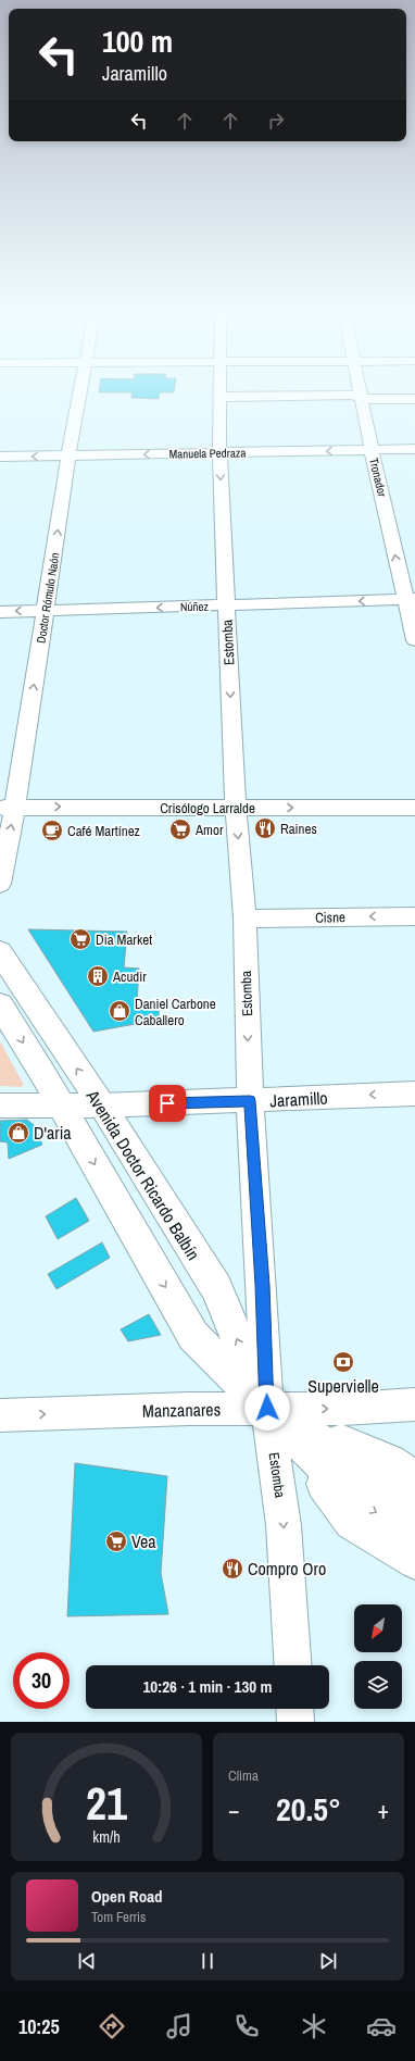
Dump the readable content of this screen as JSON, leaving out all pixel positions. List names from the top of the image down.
{
  "streets": {
    "main road": ["Avenida Doctor Ricardo Balbín"],
    "street": [
      "Manuela Pedraza",
      "Tronador",
      "Doctor Rómulo Naón",
      "Núñez",
      "Estomba",
      "Crisólogo Larralde",
      "Cisne",
      "Jaramillo",
      "Manzanares"
    ]
  },
  "crossings": [
    ["Manuela Pedraza", "Tronador"],
    ["Manuela Pedraza", "Doctor Rómulo Naón"],
    ["Manuela Pedraza", "Estomba"],
    ["Tronador", "Núñez"],
    ["Doctor Rómulo Naón", "Núñez"],
    ["Doctor Rómulo Naón", "Crisólogo Larralde"],
    ["Núñez", "Estomba"],
    ["Estomba", "Crisólogo Larralde"],
    ["Estomba", "Cisne"],
    ["Estomba", "Jaramillo"],
    ["Estomba", "Avenida Doctor Ricardo Balbín"],
    ["Estomba", "Manzanares"],
    ["Jaramillo", "Avenida Doctor Ricardo Balbín"],
    ["Avenida Doctor Ricardo Balbín", "Manzanares"]
  ],
  "one_way": [
    "Tronador",
    "Doctor Rómulo Naón",
    "Núñez",
    "Estomba",
    "Crisólogo Larralde",
    "Cisne",
    "Jaramillo",
    "Manzanares"
  ],
  "places": {
    "restaurant": ["Raines", "Compro Oro"],
    "supermarket": ["Amor", "Dia Market", "Vea"],
    "cafe": ["Café Martínez"],
    "building": ["Acudir"],
    "shop": ["Daniel Carbone Caballero", "D'aria"],
    "bank": ["Supervielle"]
  },
  "north": "bottom left",
  "page": {
    "turn": ["100 m", "Jaramillo"],
    "limit": "30",
    "trip": "10:26 · 1 min · 130 m",
    "tile": "Clima",
    "heat": ["−", "20.5°", "+"],
    "song": ["Open Road", "Tom Ferris"],
    "tabs": "10:25",
    "gauge": ["21", "km/h"]
  }
}
